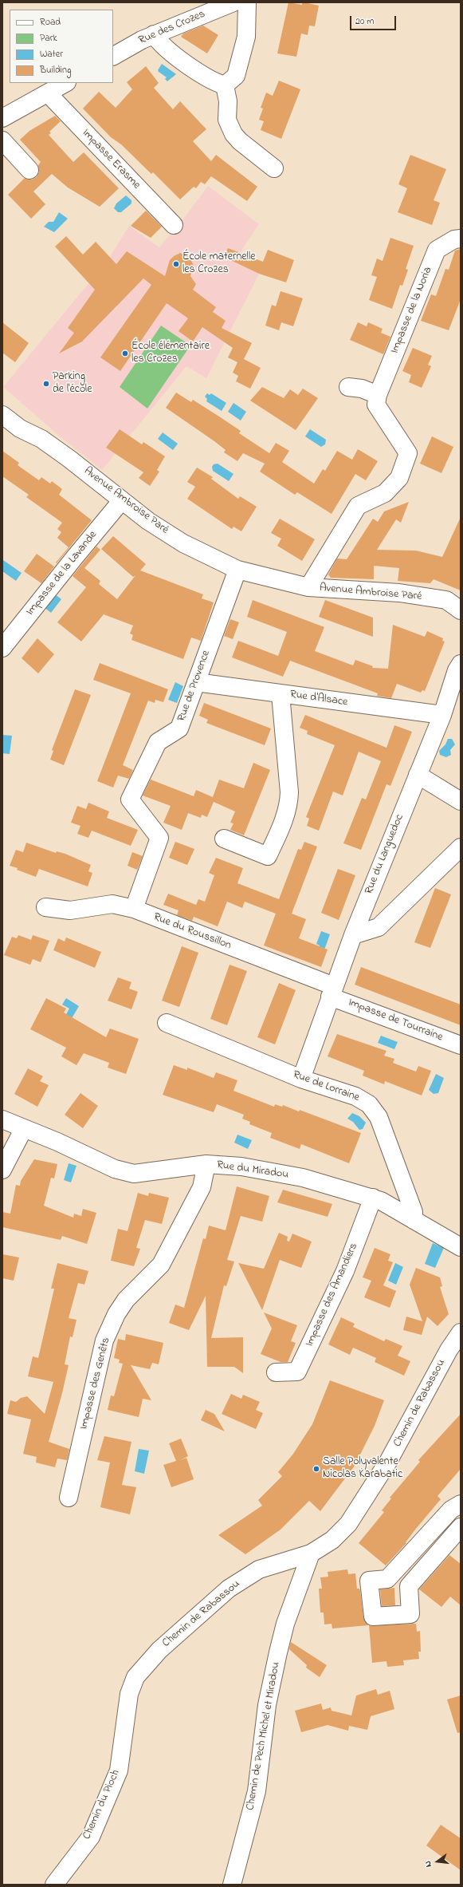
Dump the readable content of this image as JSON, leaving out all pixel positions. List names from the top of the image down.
{
  "streets": {
    "street": [
      "Rue des Crozes",
      "Impasse Erasme",
      "Impasse de la Noria",
      "Avenue Ambroise Paré",
      "Impasse de la Lavande",
      "Rue de Provence",
      "Rue d'Alsace",
      "Rue du Languedoc",
      "Rue du Roussillon",
      "Impasse de Tourraine",
      "Rue de Lorraine",
      "Rue du Miradou",
      "Impasse des Amandiers",
      "Impasse des Genêts",
      "Chemin de Rabassou",
      "Chemin de Pech Michel et Miradou",
      "Chemin du Pioch"
    ]
  },
  "crossings": [
    ["Avenue Ambroise Paré", "Impasse de la Lavande"],
    ["Avenue Ambroise Paré", "Rue de Provence"],
    ["Rue de Provence", "Rue d'Alsace"],
    ["Rue de Provence", "Rue du Roussillon"],
    ["Rue d'Alsace", "Rue du Languedoc"],
    ["Rue du Languedoc", "Rue du Roussillon"],
    ["Rue du Languedoc", "Impasse de Tourraine"],
    ["Rue du Languedoc", "Rue de Lorraine"],
    ["Rue du Roussillon", "Impasse de Tourraine"],
    ["Rue de Lorraine", "Rue du Miradou"],
    ["Rue du Miradou", "Impasse des Amandiers"],
    ["Rue du Miradou", "Impasse des Genêts"],
    ["Chemin de Rabassou", "Chemin de Pech Michel et Miradou"],
    ["Chemin de Rabassou", "Chemin du Pioch"]
  ],
  "places": [
    "École maternelle les Crozes",
    "École élémentaire les Crozes",
    "Parking de l'école",
    "Salle Polyvalente Nicolas Karabatic"
  ],
  "legend": [
    "Road",
    "Park",
    "Water",
    "Building"
  ],
  "scale_bar": "20 m",
  "north": "left"
}
